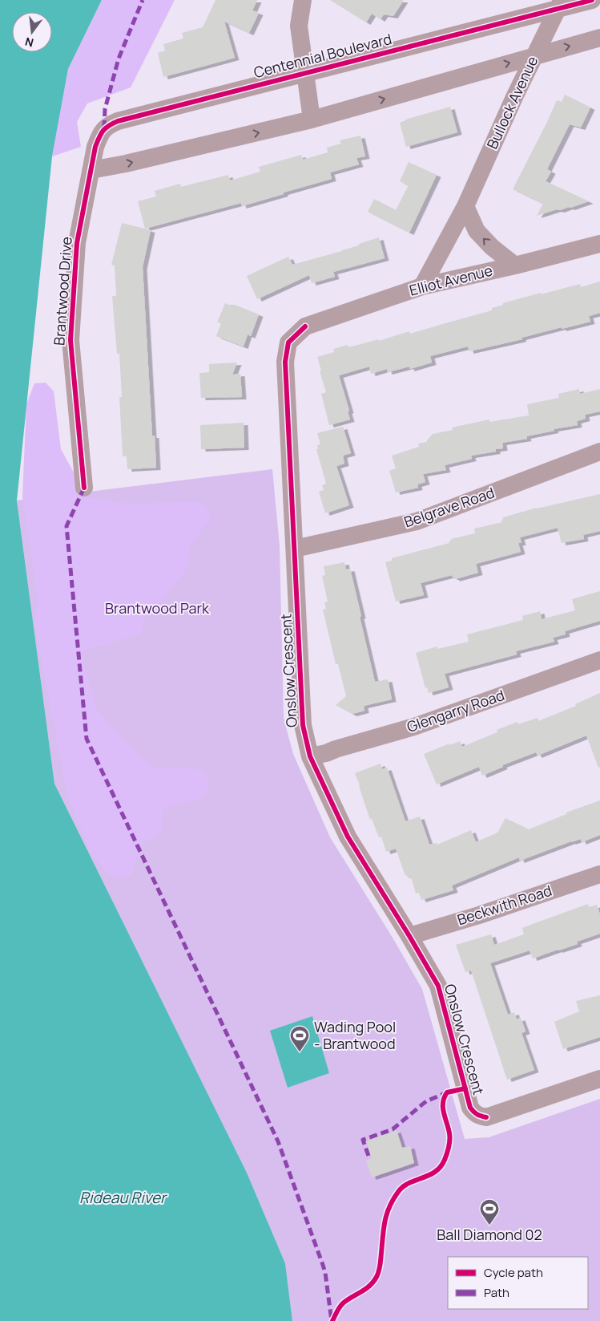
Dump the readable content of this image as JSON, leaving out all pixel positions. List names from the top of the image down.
{
  "streets": {
    "street": [
      "Centennial Boulevard",
      "Bullock Avenue",
      "Elliot Avenue",
      "Brantwood Drive",
      "Belgrave Road",
      "Onslow Crescent",
      "Glengarry Road",
      "Beckwith Road"
    ]
  },
  "crossings": [
    ["Centennial Boulevard", "Bullock Avenue"],
    ["Centennial Boulevard", "Brantwood Drive"],
    ["Bullock Avenue", "Elliot Avenue"],
    ["Elliot Avenue", "Onslow Crescent"],
    ["Belgrave Road", "Onslow Crescent"],
    ["Onslow Crescent", "Glengarry Road"],
    ["Onslow Crescent", "Beckwith Road"]
  ],
  "water": ["Rideau River"],
  "parks": ["Brantwood Park"],
  "places": {
    "sports": ["Wading Pool - Brantwood", "Ball Diamond 02"]
  },
  "legend": ["Cycle path", "Path"],
  "north": "bottom"
}
